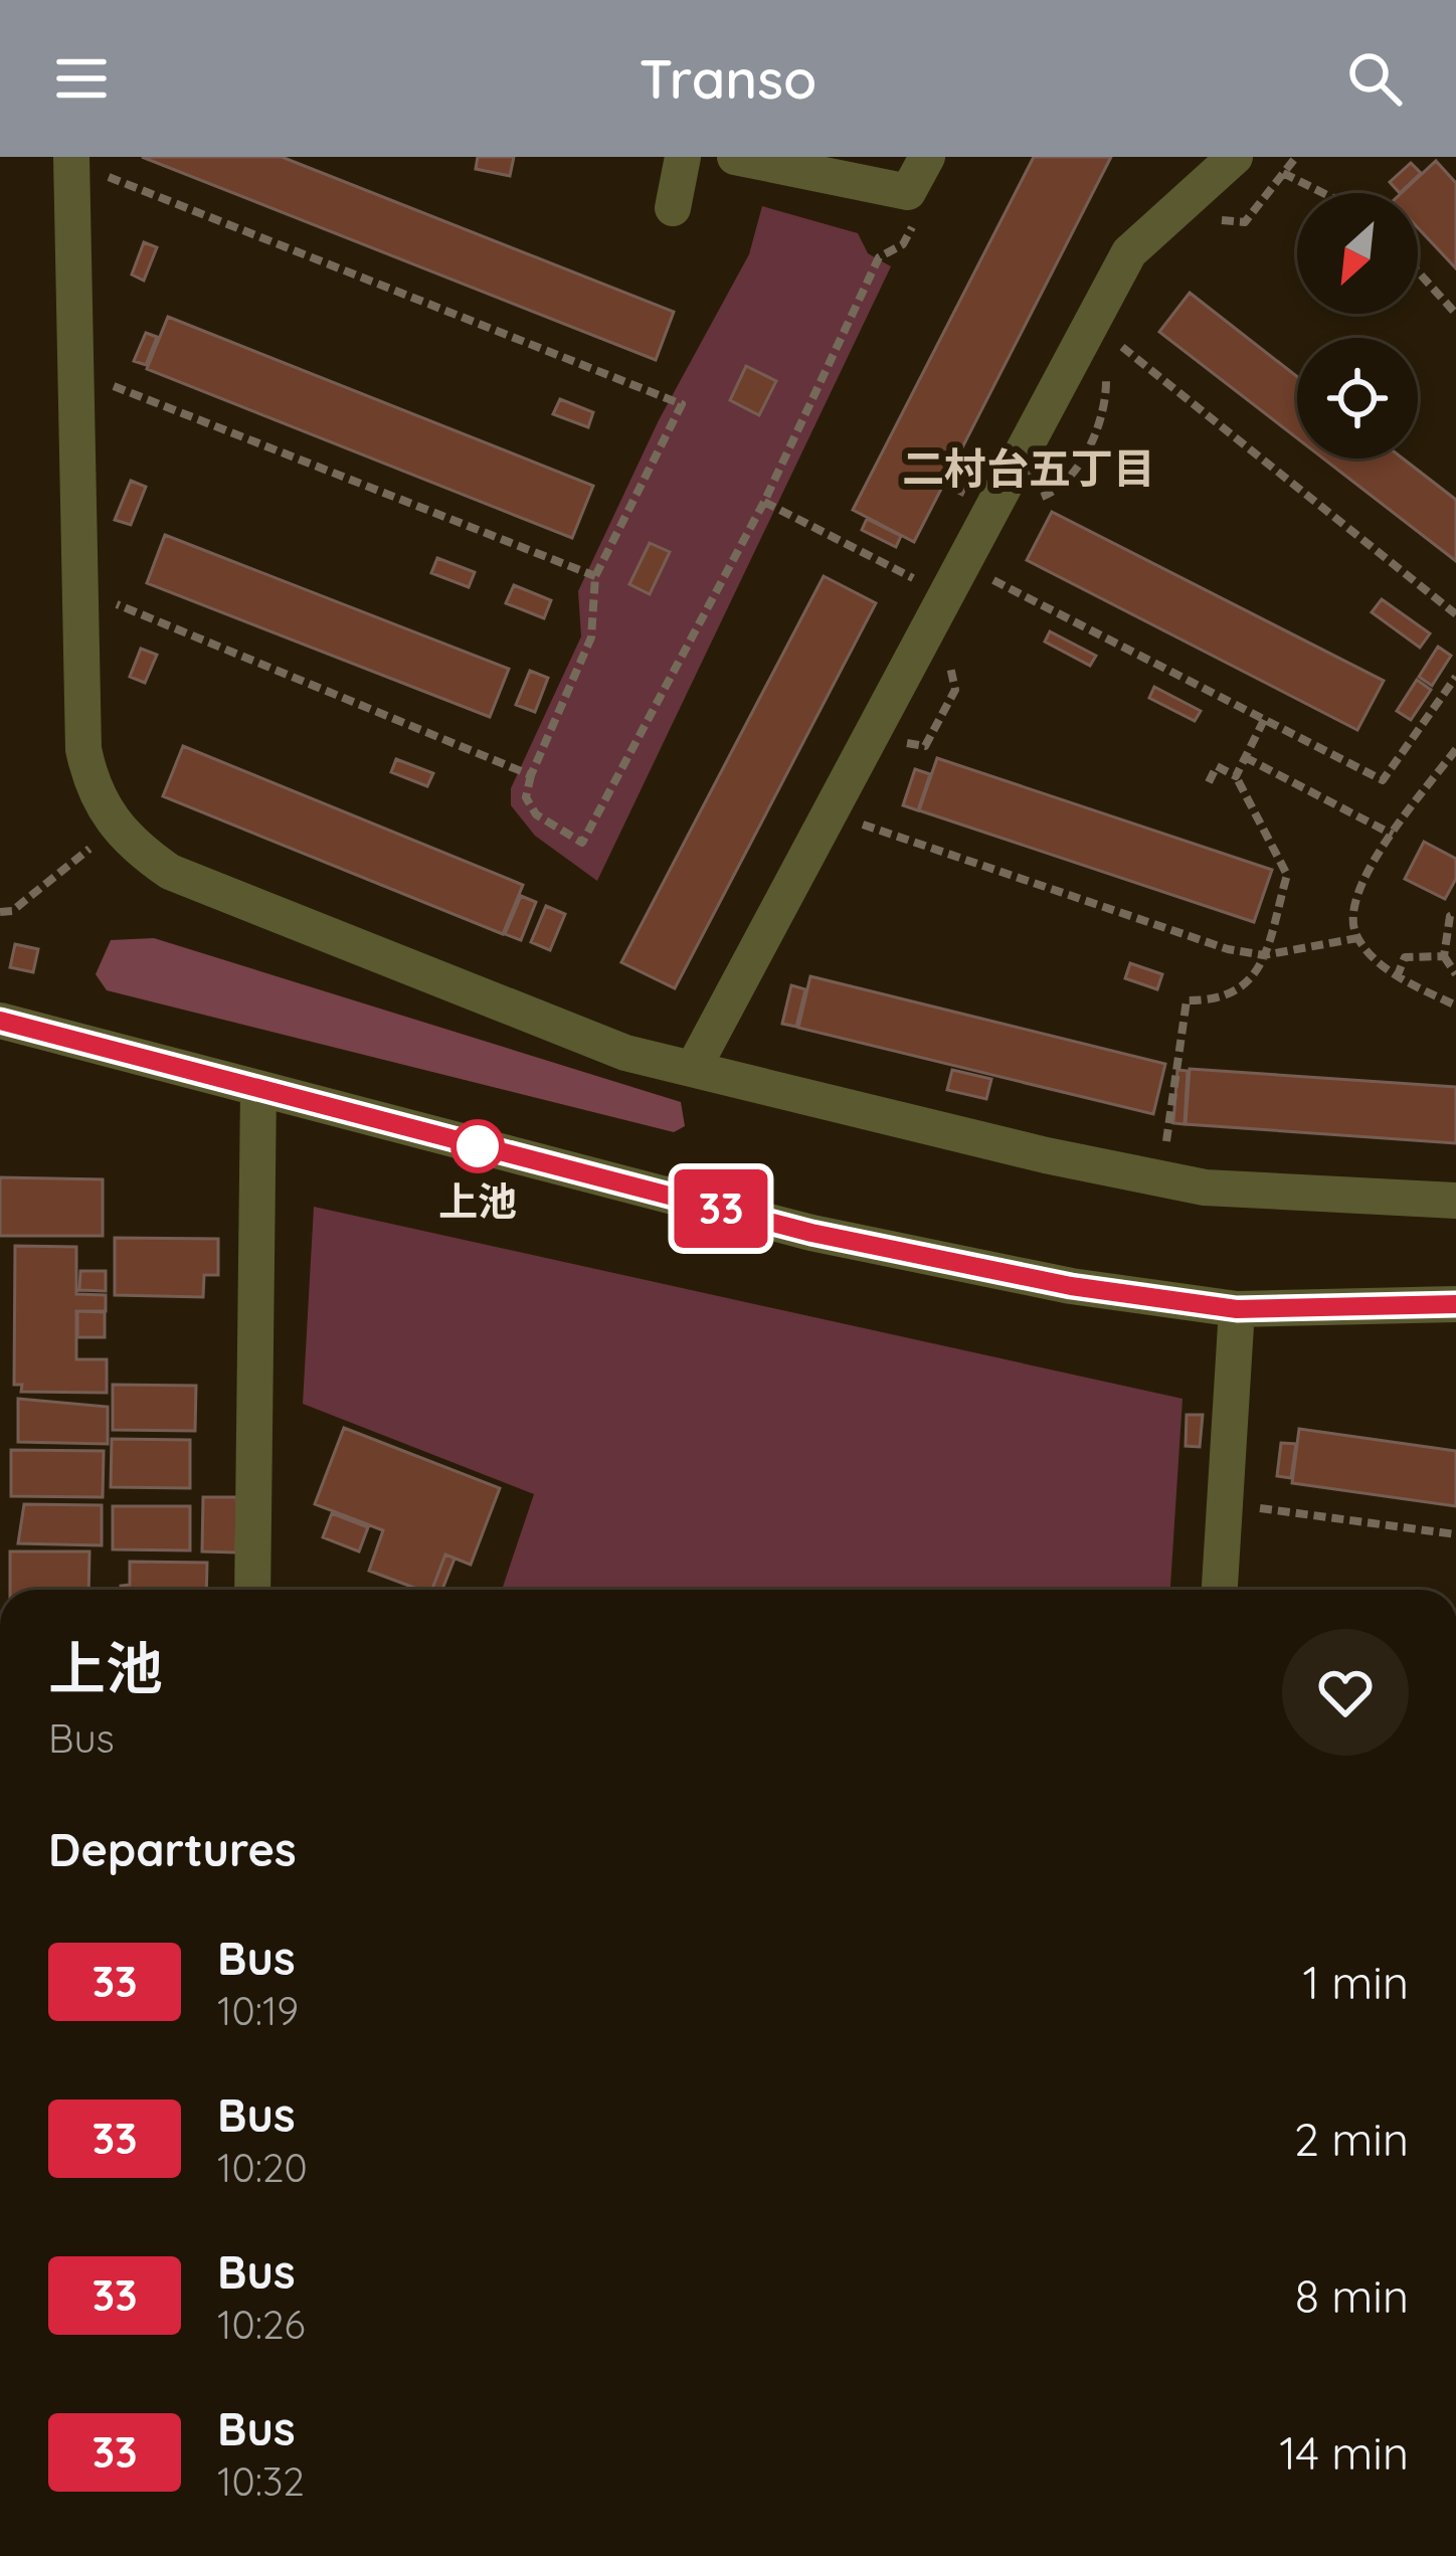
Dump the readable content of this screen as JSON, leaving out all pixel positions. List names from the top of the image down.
{
  "districts": ["二村台五丁目"],
  "places": ["上池"],
  "lines": ["bus line 33"],
  "north": "bottom left",
  "page": {
    "header": "Transo",
    "on_map": "33",
    "heading": [
      ["上池", "Bus"],
      "Departures"
    ],
    "list": [
      {
        "mark": "33",
        "name": "Bus",
        "note": "10:19",
        "value": "1 min"
      },
      {
        "mark": "33",
        "name": "Bus",
        "note": "10:20",
        "value": "2 min"
      },
      {
        "mark": "33",
        "name": "Bus",
        "note": "10:26",
        "value": "8 min"
      },
      {
        "mark": "33",
        "name": "Bus",
        "note": "10:32",
        "value": "14 min"
      }
    ]
  }
}
